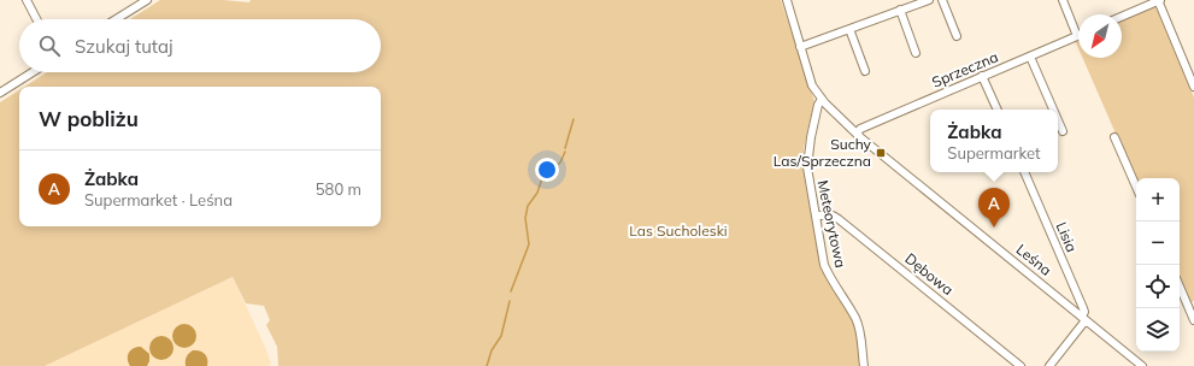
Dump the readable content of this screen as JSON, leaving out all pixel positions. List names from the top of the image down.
{
  "streets": {
    "street": [
      "Sprzeczna",
      "Meteorytowa",
      "Lisia",
      "Leśna",
      "Dębowa"
    ]
  },
  "crossings": [
    ["Sprzeczna", "Leśna"],
    ["Meteorytowa", "Leśna"],
    ["Meteorytowa", "Dębowa"],
    ["Lisia", "Leśna"]
  ],
  "parks": ["Las Sucholeski"],
  "places": {
    "transit": ["Suchy Las/Sprzeczna"]
  },
  "north": "bottom left",
  "page": {
    "search": "Szukaj tutaj",
    "heading": "W pobliżu",
    "popup": ["Żabka", "Supermarket"],
    "list": [
      {
        "mark": "A",
        "name": "Żabka",
        "note": "Supermarket · Leśna",
        "value": "580 m"
      }
    ],
    "map_buttons": ["+", "−"],
    "pins": "A"
  }
}
